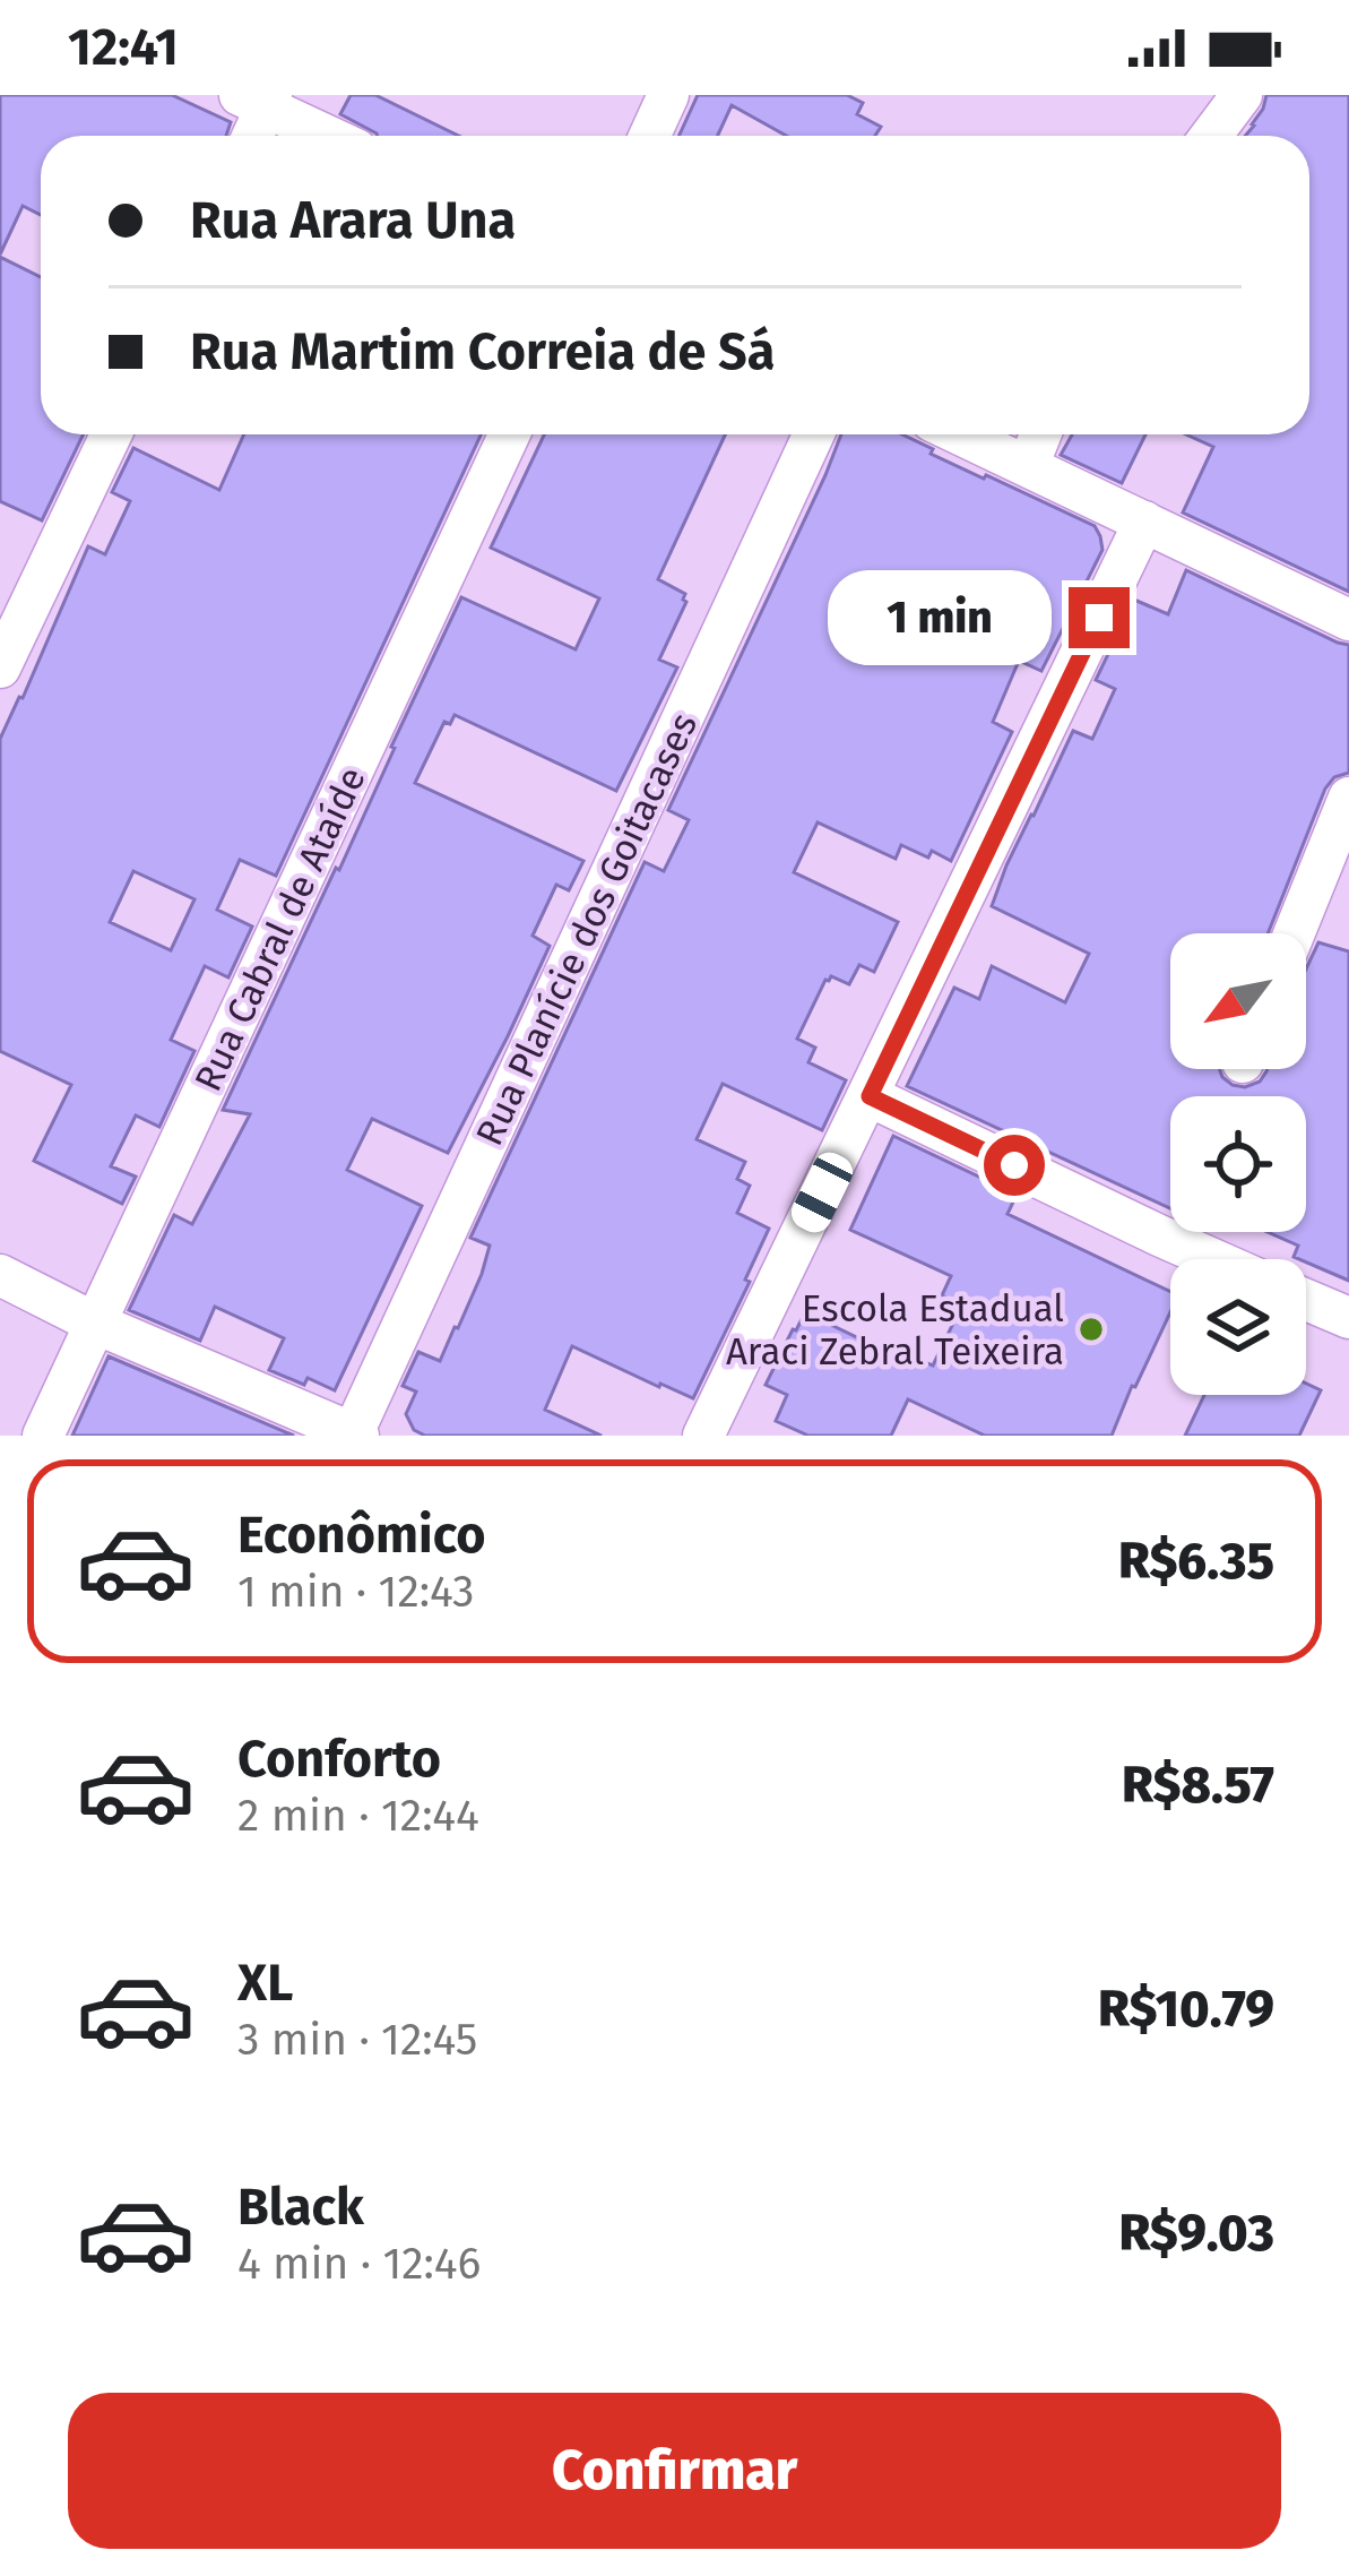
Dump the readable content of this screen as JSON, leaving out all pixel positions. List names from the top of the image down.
{
  "streets": {
    "street": ["Rua Cabral de Ataíde", "Rua Planície dos Goitacases"]
  },
  "places": ["Escola Estadual Araci Zebral Teixeira"],
  "north": "bottom left",
  "page": {
    "status": "12:41",
    "banner": ["Rua Arara Una", "Rua Martim Correia de Sá"],
    "bubble": "1 min",
    "list": [
      {
        "name": "Econômico",
        "note": "1 min · 12:43",
        "value": "R$6.35"
      },
      {
        "name": "Conforto",
        "note": "2 min · 12:44",
        "value": "R$8.57"
      },
      {
        "name": "XL",
        "note": "3 min · 12:45",
        "value": "R$10.79"
      },
      {
        "name": "Black",
        "note": "4 min · 12:46",
        "value": "R$9.03"
      }
    ],
    "buttons": "Confirmar"
  }
}
